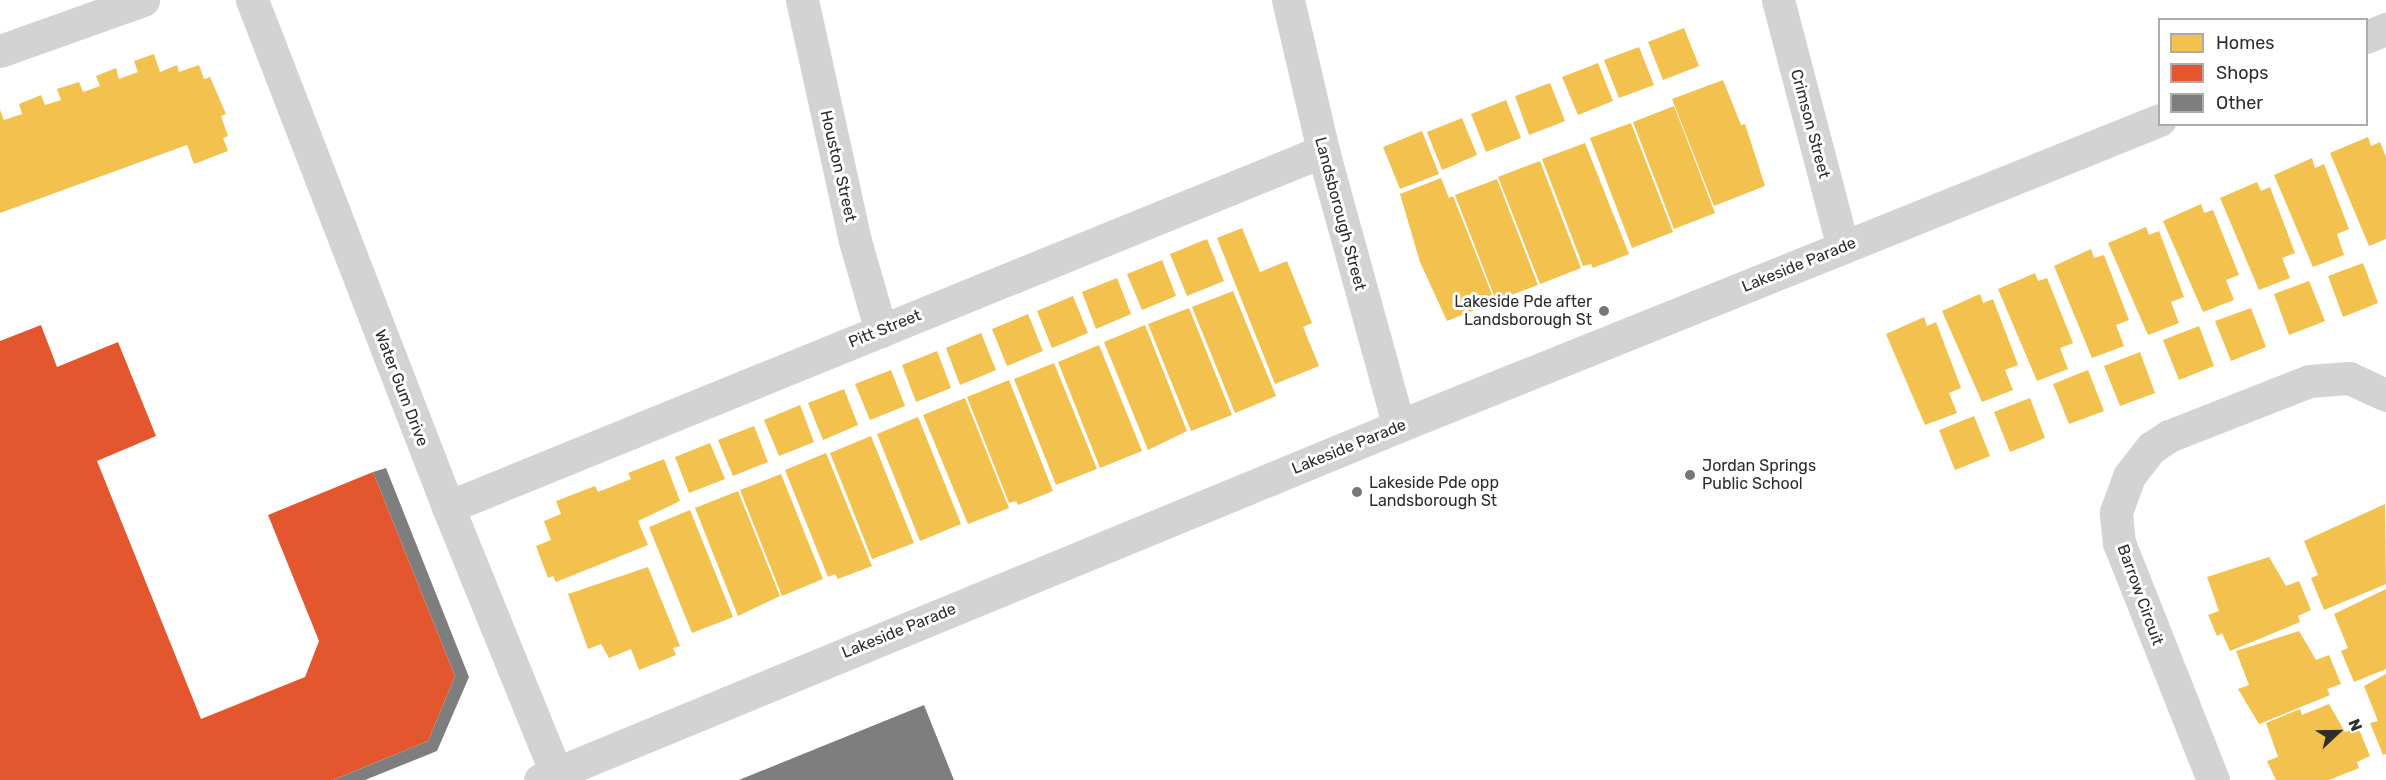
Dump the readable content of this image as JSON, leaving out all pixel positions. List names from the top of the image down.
{
  "streets": {
    "street": [
      "Crimson Street",
      "Houston Street",
      "Landsborough Street",
      "Lakeside Parade",
      "Pitt Street",
      "Water Gum Drive",
      "Barrow Circuit"
    ]
  },
  "crossings": [
    ["Crimson Street", "Lakeside Parade"],
    ["Houston Street", "Pitt Street"],
    ["Landsborough Street", "Lakeside Parade"],
    ["Landsborough Street", "Pitt Street"],
    ["Lakeside Parade", "Water Gum Drive"],
    ["Pitt Street", "Water Gum Drive"]
  ],
  "places": ["Lakeside Pde after Landsborough St", "Jordan Springs Public School", "Lakeside Pde opp Landsborough St"],
  "legend": ["Homes", "Shops", "Other"],
  "north": "right"
}
